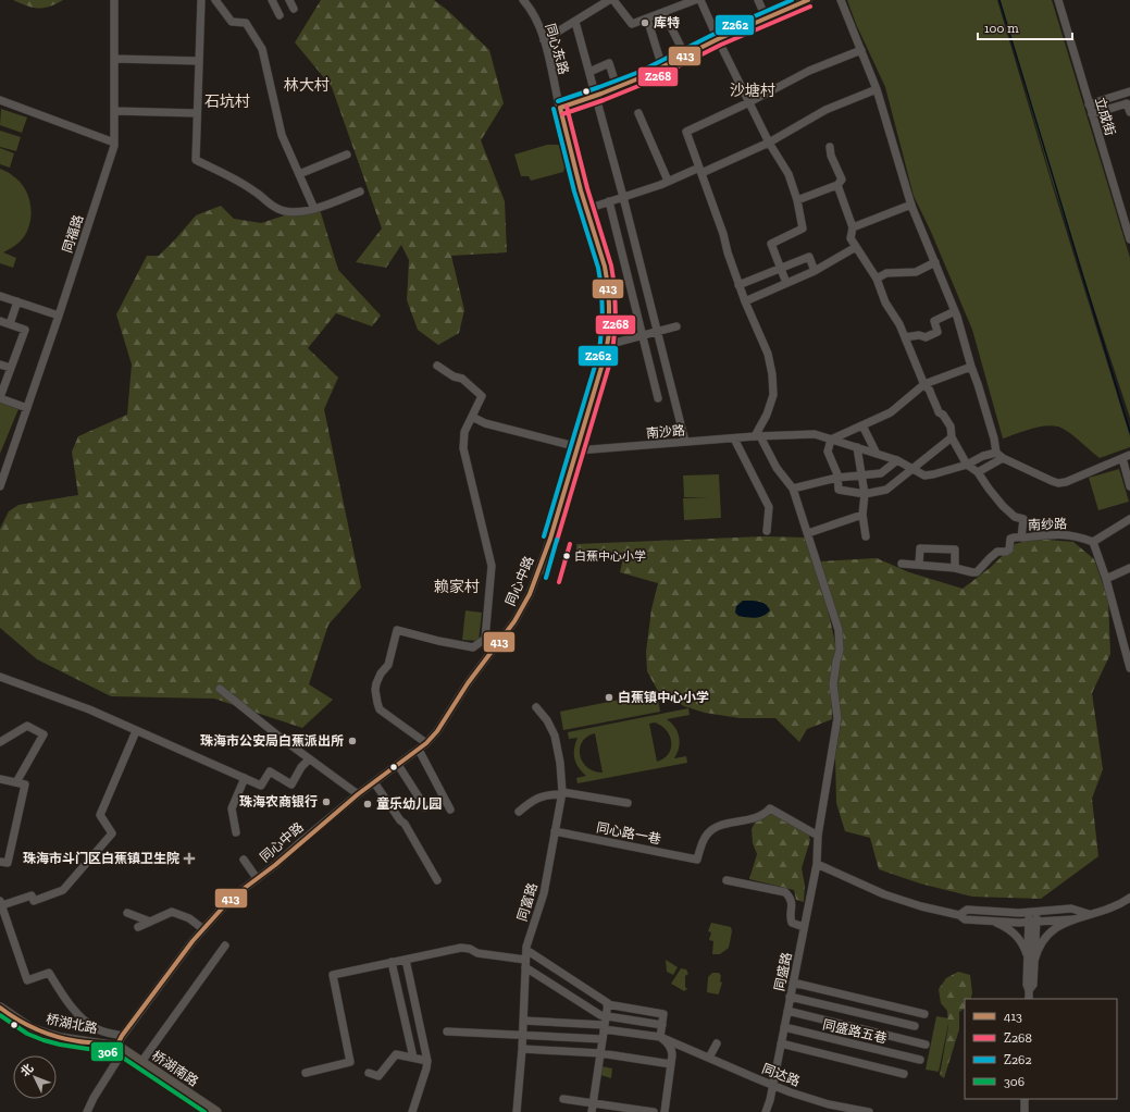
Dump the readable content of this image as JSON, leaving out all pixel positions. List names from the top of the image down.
{
  "streets": {
    "main road": ["桥湖北路", "桥湖南路"],
    "street": [
      "同心东路",
      "立成街",
      "同福路",
      "南沙路",
      "南纱路",
      "同心中路",
      "同心路一巷",
      "同富路",
      "同盛路",
      "同盛路五巷",
      "同达路"
    ]
  },
  "crossings": [
    ["同心东路", "同心中路"],
    ["南沙路", "南纱路"],
    ["南沙路", "同心中路"],
    ["南沙路", "同盛路"],
    ["同心中路", "桥湖北路"],
    ["同心中路", "桥湖南路"],
    ["同心路一巷", "同富路"],
    ["同心路一巷", "同盛路"],
    ["同盛路", "同盛路五巷"],
    ["同盛路", "同达路"],
    ["桥湖北路", "桥湖南路"]
  ],
  "districts": [
    "林大村",
    "沙塘村",
    "石坑村",
    "赖家村"
  ],
  "places": {
    "other": [
      "库特",
      "白蕉中心小学",
      "白蕉镇中心小学",
      "珠海市公安局白蕉派出所",
      "珠海农商银行",
      "童乐幼儿园"
    ],
    "health": ["珠海市斗门区白蕉镇卫生院"]
  },
  "lines": [
    "transit line 413",
    "transit line Z262",
    "transit line Z268",
    "transit line 306"
  ],
  "legend": [
    "413",
    "Z268",
    "Z262",
    "306"
  ],
  "scale_bar": "100 m",
  "north": "top left"
}
